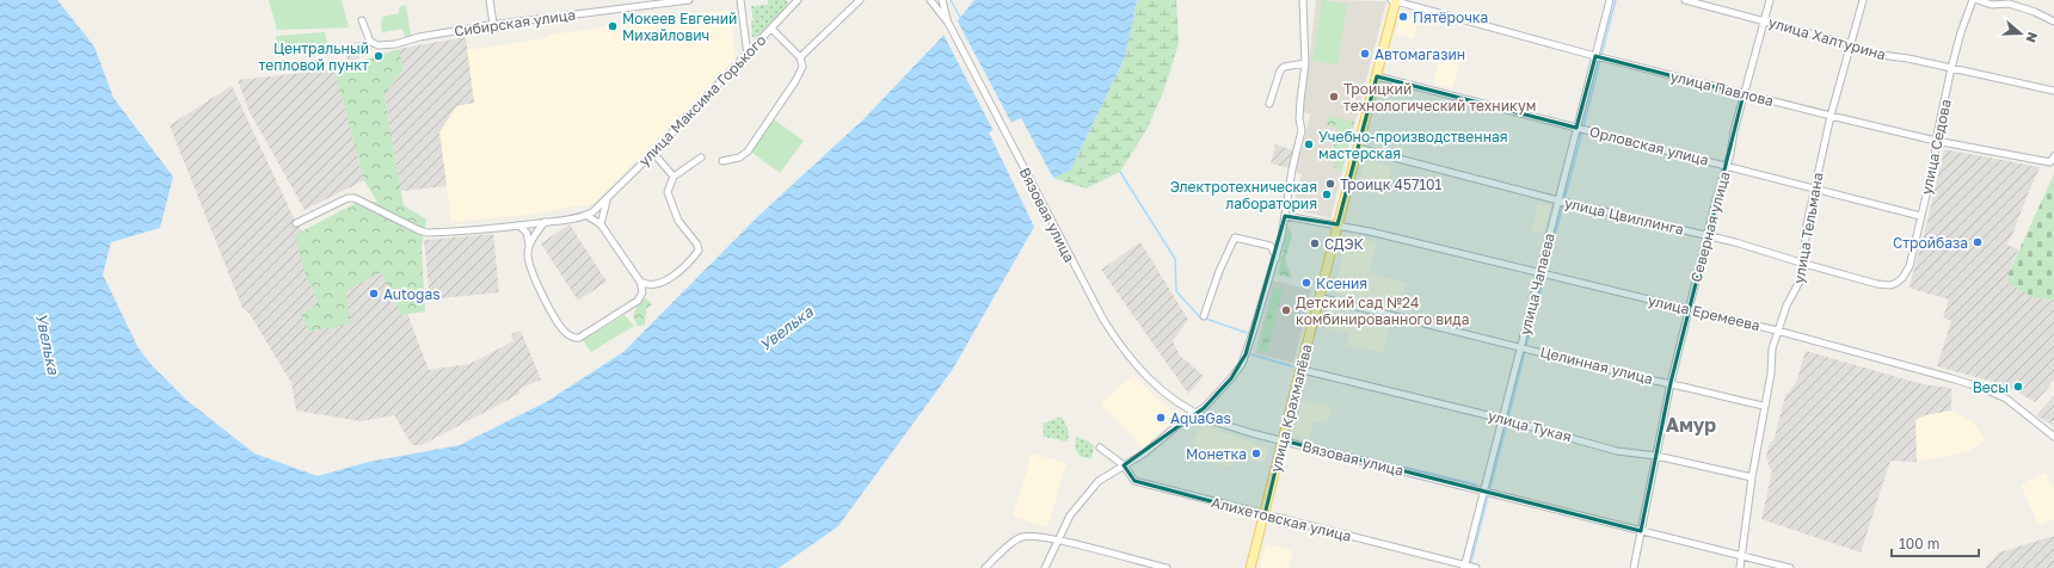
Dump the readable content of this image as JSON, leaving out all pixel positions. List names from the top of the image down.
{
  "streets": {
    "main road": ["улица Крахмалёва"],
    "street": [
      "Сибирская улица",
      "улица Халтурина",
      "улица Павлова",
      "улица Максима Горького",
      "Орловская улица",
      "улица Седова",
      "Вязовая улица",
      "улица Цвиллинга",
      "Северная улица",
      "улица Тельмана",
      "улица Чапаева",
      "улица Еремеева",
      "Целинная улица",
      "улица Тукая",
      "Алихетовская улица"
    ]
  },
  "crossings": [
    ["улица Халтурина", "улица Седова"],
    ["улица Халтурина", "Северная улица"],
    ["улица Халтурина", "улица Тельмана"],
    ["улица Павлова", "улица Седова"],
    ["улица Павлова", "Северная улица"],
    ["улица Павлова", "улица Тельмана"],
    ["улица Павлова", "улица Чапаева"],
    ["улица Павлова", "улица Крахмалёва"],
    ["Орловская улица", "улица Седова"],
    ["Орловская улица", "Северная улица"],
    ["Орловская улица", "улица Тельмана"],
    ["Орловская улица", "улица Чапаева"],
    ["Орловская улица", "улица Крахмалёва"],
    ["улица Седова", "улица Цвиллинга"],
    ["Вязовая улица", "Северная улица"],
    ["Вязовая улица", "улица Тельмана"],
    ["Вязовая улица", "улица Чапаева"],
    ["Вязовая улица", "улица Крахмалёва"],
    ["улица Цвиллинга", "Северная улица"],
    ["улица Цвиллинга", "улица Тельмана"],
    ["улица Цвиллинга", "улица Чапаева"],
    ["улица Цвиллинга", "улица Крахмалёва"],
    ["Северная улица", "улица Еремеева"],
    ["Северная улица", "Целинная улица"],
    ["Северная улица", "улица Тукая"],
    ["улица Тельмана", "улица Еремеева"],
    ["улица Тельмана", "Целинная улица"],
    ["улица Тельмана", "улица Тукая"],
    ["улица Чапаева", "улица Еремеева"],
    ["улица Чапаева", "Целинная улица"],
    ["улица Чапаева", "улица Тукая"],
    ["улица Чапаева", "Алихетовская улица"],
    ["улица Еремеева", "улица Крахмалёва"],
    ["Целинная улица", "улица Крахмалёва"],
    ["улица Крахмалёва", "Алихетовская улица"]
  ],
  "districts": ["Амур"],
  "water": ["Увелька"],
  "places": [
    "Пятёрочка",
    "Мокеев Евгений Михайлович",
    "Автомагазин",
    "Центральный тепловой пункт",
    "Троицкий технологический техникум",
    "Учебно-производственная мастерская",
    "Троицк 457101",
    "Электротехническая лаборатория",
    "Стройбаза",
    "СДЭК",
    "Ксения",
    "Autogas",
    "Детский сад №24 комбинированного вида",
    "Весы",
    "AquaGas",
    "Монетка"
  ],
  "scale_bar": "100 m",
  "north": "right"
}
